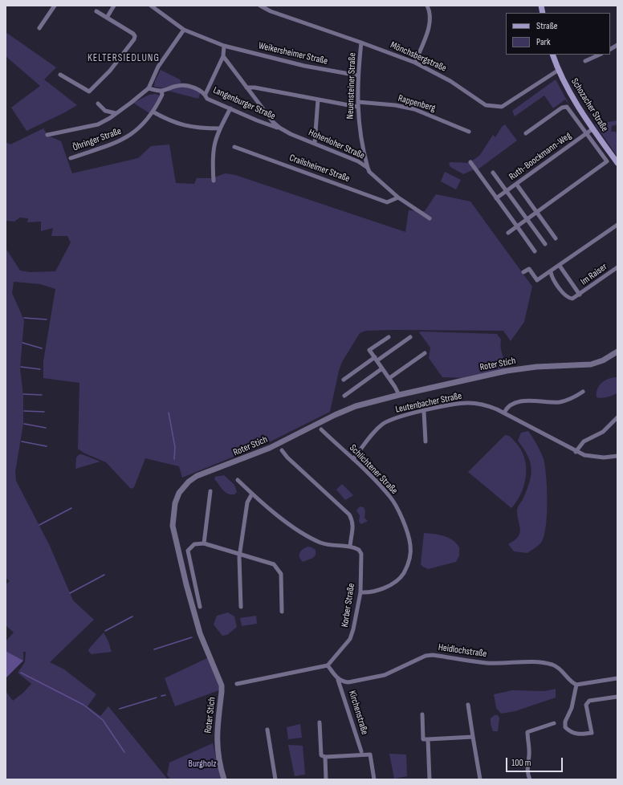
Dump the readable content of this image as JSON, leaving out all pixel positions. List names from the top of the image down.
{
  "streets": {
    "main road": ["Schozacher Straße"],
    "street": [
      "Weikersheimer Straße",
      "Mönchsbergstraße",
      "Neuensteiner Straße",
      "Langenburger Straße",
      "Rappenberg",
      "Öhringer Straße",
      "Hohenloher Straße",
      "Ruth-Boockmann-Weg",
      "Crailsheimer Straße",
      "Im Raiser",
      "Roter Stich",
      "Leutenbacher Straße",
      "Schlichtener Straße",
      "Korber Straße",
      "Heidlochstraße",
      "Kirchenstraße"
    ]
  },
  "crossings": [
    ["Weikersheimer Straße", "Neuensteiner Straße"],
    ["Mönchsbergstraße", "Neuensteiner Straße"],
    ["Mönchsbergstraße", "Schozacher Straße"],
    ["Neuensteiner Straße", "Rappenberg"],
    ["Neuensteiner Straße", "Hohenloher Straße"],
    ["Langenburger Straße", "Öhringer Straße"],
    ["Langenburger Straße", "Hohenloher Straße"],
    ["Schozacher Straße", "Ruth-Boockmann-Weg"],
    ["Hohenloher Straße", "Crailsheimer Straße"],
    ["Leutenbacher Straße", "Schlichtener Straße"],
    ["Schlichtener Straße", "Korber Straße"],
    ["Heidlochstraße", "Kirchenstraße"]
  ],
  "districts": ["KELTERSIEDLUNG"],
  "parks": ["Burgholz"],
  "legend": ["Straße", "Park"],
  "scale_bar": "100 m"
}
